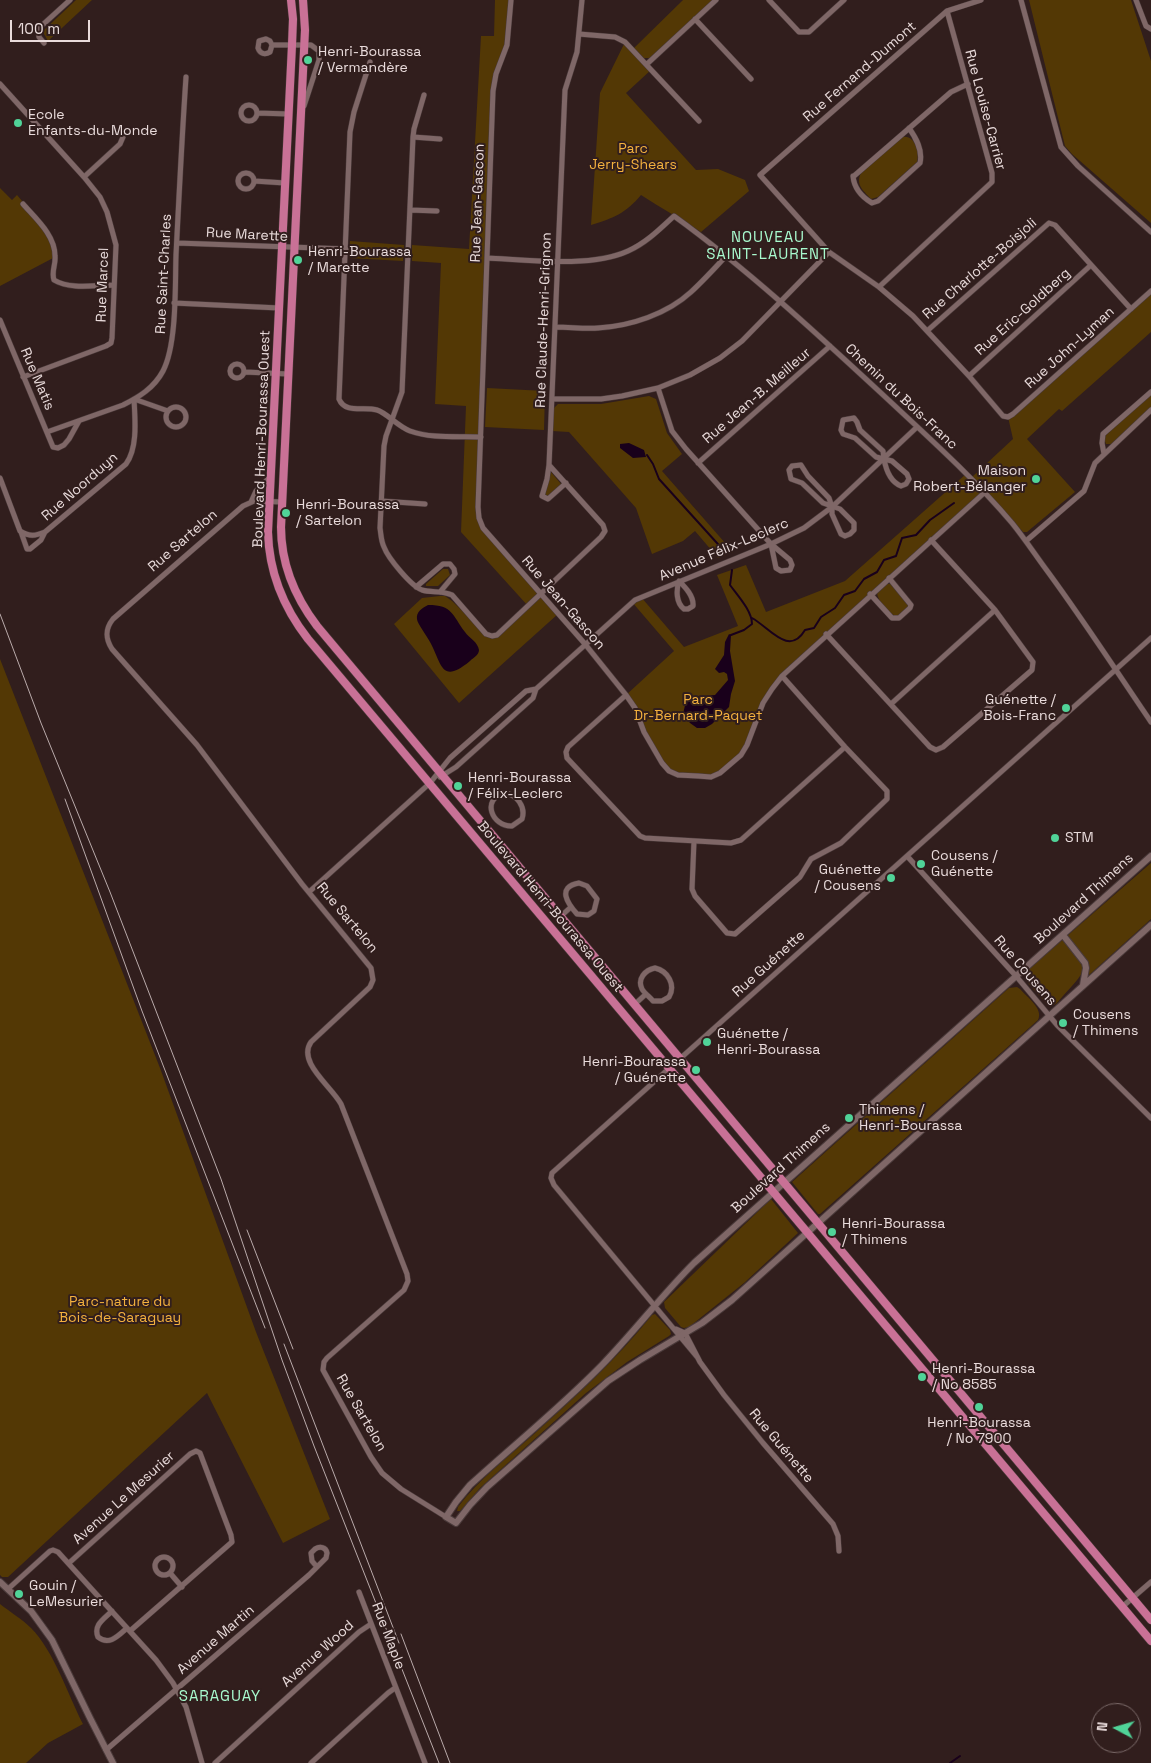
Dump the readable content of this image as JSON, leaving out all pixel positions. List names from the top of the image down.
{
  "streets": {
    "main road": ["Boulevard Henri-Bourassa Ouest"],
    "street": [
      "Rue Fernand-Dumont",
      "Rue Louise-Carrier",
      "Rue Jean-Gascon",
      "Rue Marette",
      "Rue Charlotte-Boisjoli",
      "Rue Saint-Charles",
      "Rue Marcel",
      "Rue Eric-Goldberg",
      "Rue Claude-Henri-Grignon",
      "Rue John-Lyman",
      "Rue Matis",
      "Rue Jean-B. Meilleur",
      "Chemin du Bois-Franc",
      "Rue Noorduyn",
      "Rue Sartelon",
      "Avenue Félix-Leclerc",
      "Boulevard Thimens",
      "Rue Guénette",
      "Rue Cousens",
      "Avenue Le Mesurier",
      "Rue Maple",
      "Avenue Martin",
      "Avenue Wood"
    ]
  },
  "crossings": [
    ["Rue Fernand-Dumont", "Rue Louise-Carrier"],
    ["Rue Jean-Gascon", "Chemin du Bois-Franc"],
    ["Rue Jean-Gascon", "Avenue Félix-Leclerc"],
    ["Rue Marette", "Rue Saint-Charles"],
    ["Rue Marette", "Boulevard Henri-Bourassa Ouest"],
    ["Rue Charlotte-Boisjoli", "Rue Eric-Goldberg"],
    ["Rue Saint-Charles", "Rue Matis"],
    ["Rue Saint-Charles", "Rue Noorduyn"],
    ["Rue Marcel", "Rue Matis"],
    ["Rue Eric-Goldberg", "Rue John-Lyman"],
    ["Rue Claude-Henri-Grignon", "Chemin du Bois-Franc"],
    ["Rue Jean-B. Meilleur", "Chemin du Bois-Franc"],
    ["Chemin du Bois-Franc", "Avenue Félix-Leclerc"],
    ["Chemin du Bois-Franc", "Rue Guénette"],
    ["Boulevard Henri-Bourassa Ouest", "Rue Sartelon"],
    ["Boulevard Henri-Bourassa Ouest", "Avenue Félix-Leclerc"],
    ["Boulevard Henri-Bourassa Ouest", "Boulevard Thimens"],
    ["Boulevard Henri-Bourassa Ouest", "Rue Guénette"],
    ["Rue Sartelon", "Avenue Félix-Leclerc"],
    ["Rue Sartelon", "Boulevard Thimens"],
    ["Rue Sartelon", "Rue Guénette"],
    ["Boulevard Thimens", "Rue Guénette"],
    ["Boulevard Thimens", "Rue Cousens"],
    ["Rue Guénette", "Rue Cousens"],
    ["Rue Maple", "Avenue Wood"]
  ],
  "districts": ["NOUVEAU SAINT-LAURENT", "SARAGUAY"],
  "parks": ["Parc Jerry-Shears", "Parc Dr-Bernard-Paquet", "Parc-nature du Bois-de-Saraguay"],
  "places": [
    "Henri-Bourassa / Vermandère",
    "Ecole Enfants-du-Monde",
    "Henri-Bourassa / Marette",
    "Maison Robert-Bélanger",
    "Henri-Bourassa / Sartelon",
    "Guénette / Bois-Franc",
    "Henri-Bourassa / Félix-Leclerc",
    "STM",
    "Cousens / Guénette",
    "Guénette / Cousens",
    "Cousens / Thimens",
    "Guénette / Henri-Bourassa",
    "Henri-Bourassa / Guénette",
    "Thimens / Henri-Bourassa",
    "Henri-Bourassa / Thimens",
    "Henri-Bourassa / No 8585",
    "Henri-Bourassa / No 7900",
    "Gouin / LeMesurier"
  ],
  "scale_bar": "100 m",
  "north": "left"
}
